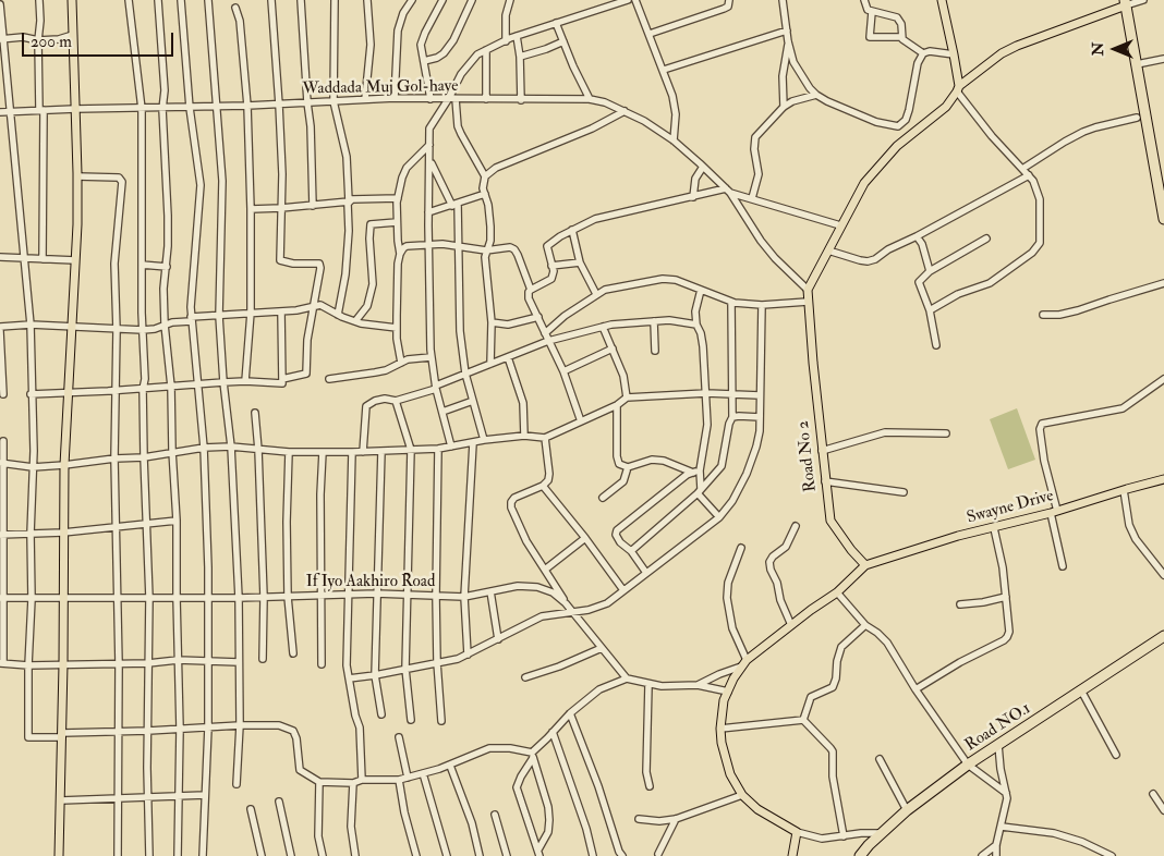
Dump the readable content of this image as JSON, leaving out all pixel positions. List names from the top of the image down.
{
  "streets": {
    "highway": ["Road NO.1"],
    "main road": ["Road No 2", "Swayne Drive"],
    "street": ["Waddada Muj Gol-haye", "If Iyo Aakhiro Road"]
  },
  "crossings": [
    ["Waddada Muj Gol-haye", "Road No 2"],
    ["Road No 2", "Swayne Drive"]
  ],
  "scale_bar": "200 m",
  "north": "left"
}
